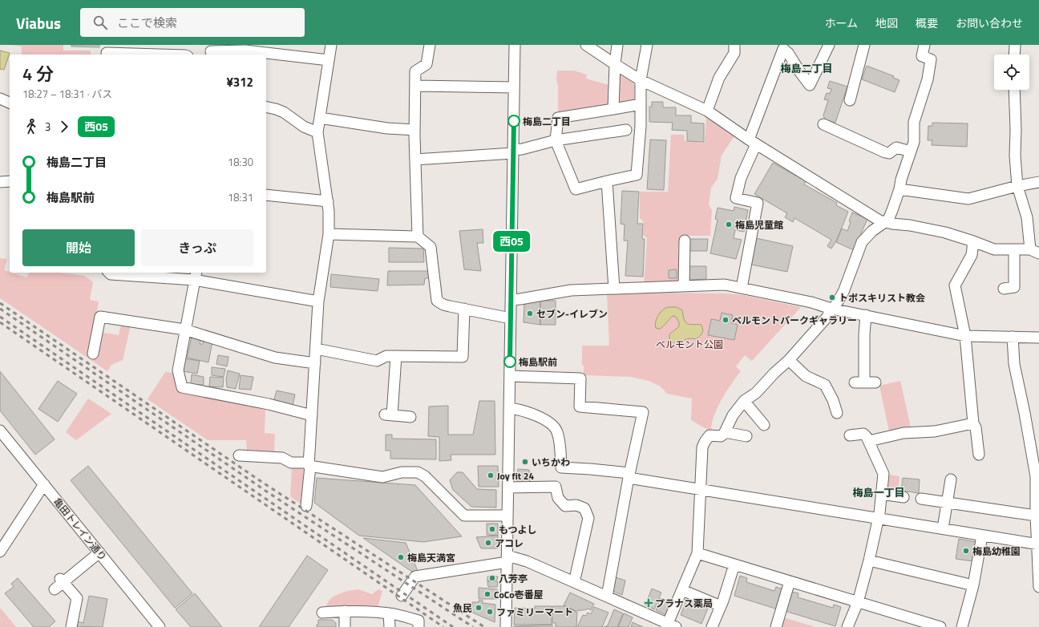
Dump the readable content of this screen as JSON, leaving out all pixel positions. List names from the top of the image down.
{
  "streets": {
    "street": ["亀田トレイン通り"]
  },
  "districts": ["梅島二丁目", "梅島一丁目"],
  "parks": ["ベルモント公園"],
  "places": {
    "other": [
      "梅島二丁目",
      "梅島児童館",
      "トポスキリスト教会",
      "セブン-イレブン",
      "ベルモントパークギャラリー",
      "梅島駅前",
      "いちかわ",
      "Joy fit 24",
      "もつよし",
      "アコレ",
      "梅島幼稚園",
      "梅島天満宮",
      "八芳亭",
      "CoCo壱番屋",
      "魚民",
      "ファミリーマート"
    ],
    "health": ["プラナス薬局"]
  },
  "lines": ["bus line 西05"],
  "page": {
    "header": "Viabus",
    "search": "ここで検索",
    "nav": [
      "ホーム",
      "地図",
      "概要",
      "お問い合わせ"
    ],
    "on_map": "西05",
    "heading": ["4 分", "18:27 – 18:31 · バス", "¥312"],
    "legs": ["3", "西05"],
    "list": [
      {
        "name": "梅島二丁目",
        "value": "18:30"
      },
      {
        "name": "梅島駅前",
        "value": "18:31"
      }
    ],
    "buttons": ["開始", "きっぷ"]
  }
}
